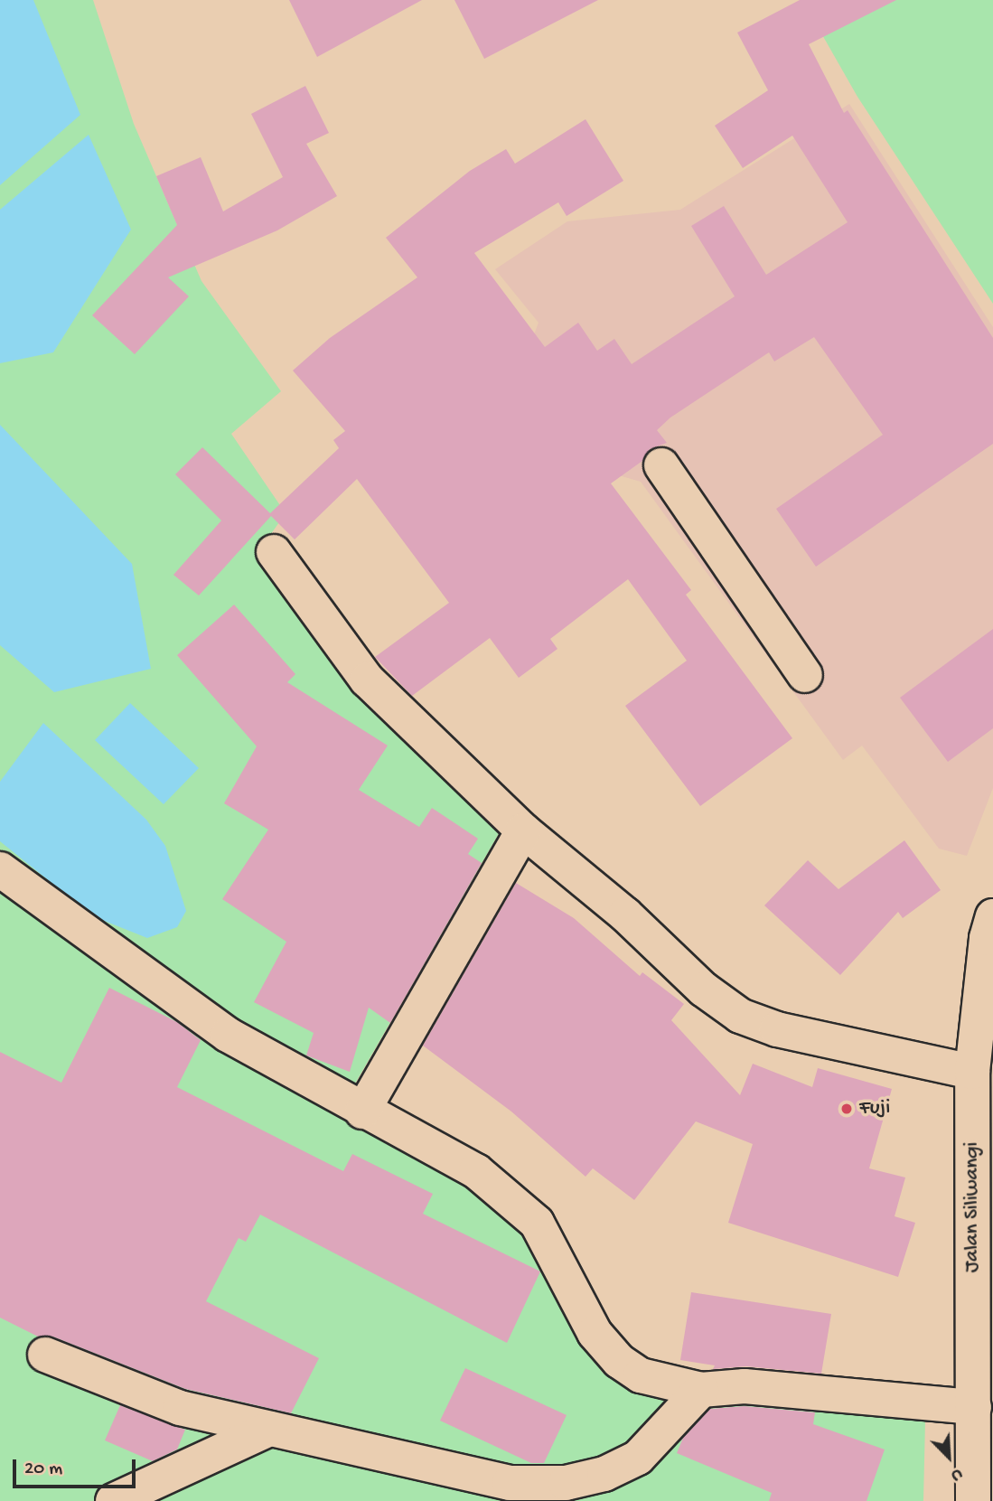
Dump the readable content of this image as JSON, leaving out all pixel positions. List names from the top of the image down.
{
  "streets": {
    "main road": ["Jalan Siliwangi"]
  },
  "places": ["Fuji"],
  "scale_bar": "20 m",
  "north": "bottom right"
}
